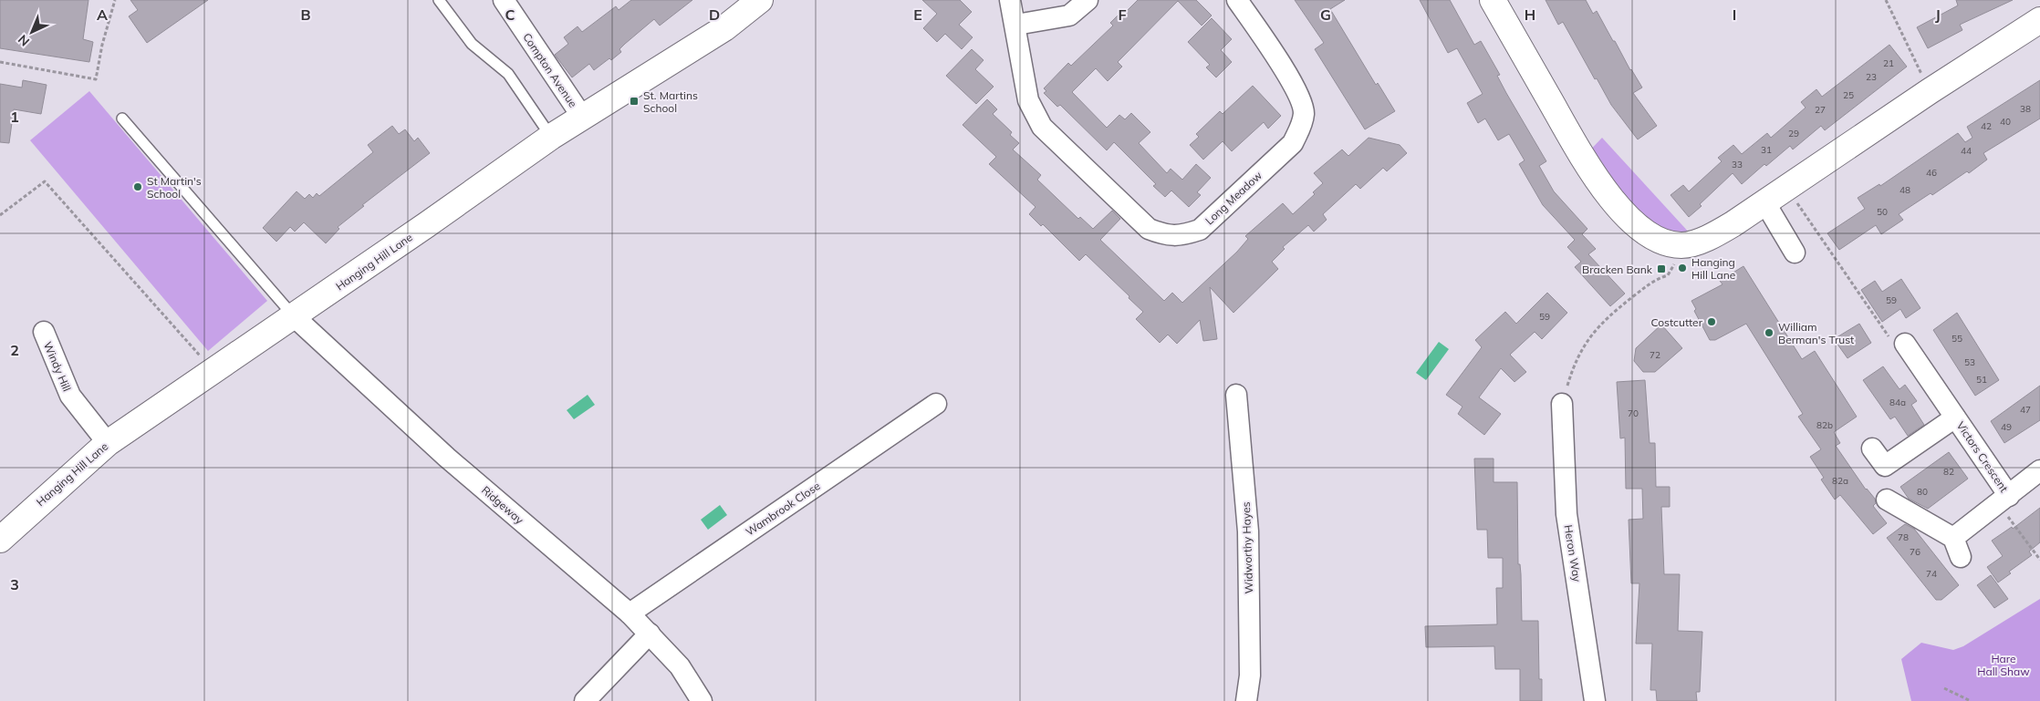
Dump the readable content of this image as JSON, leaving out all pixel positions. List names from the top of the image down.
{
  "streets": {
    "street": [
      "Compton Avenue",
      "Long Meadow",
      "Hanging Hill Lane",
      "Windy Hill",
      "Victors Crescent",
      "Ridgeway",
      "Wambrook Close",
      "Widworthy Hayes",
      "Heron Way"
    ]
  },
  "crossings": [
    ["Compton Avenue", "Hanging Hill Lane"],
    ["Hanging Hill Lane", "Windy Hill"],
    ["Hanging Hill Lane", "Ridgeway"],
    ["Ridgeway", "Wambrook Close"]
  ],
  "parks": ["Hare Hall Shaw"],
  "places": {
    "transit": ["St. Martins School", "Bracken Bank"],
    "other": [
      "St Martin's School",
      "Hanging Hill Lane",
      "Costcutter",
      "William Berman's Trust"
    ]
  },
  "house_numbers": [
    "21",
    "23",
    "25",
    "38",
    "27",
    "40",
    "42",
    "29",
    "31",
    "44",
    "33",
    "46",
    "48",
    "50",
    "59",
    "59",
    "55",
    "72",
    "53",
    "51",
    "84a",
    "47",
    "70",
    "82b",
    "49",
    "82",
    "82a",
    "80",
    "78",
    "76",
    "74"
  ],
  "north": "bottom left",
  "grid": {
    "columns": [
      "A",
      "B",
      "C",
      "D",
      "E",
      "F",
      "G",
      "H",
      "I",
      "J"
    ],
    "rows": ["1", "2", "3"]
  }
}
